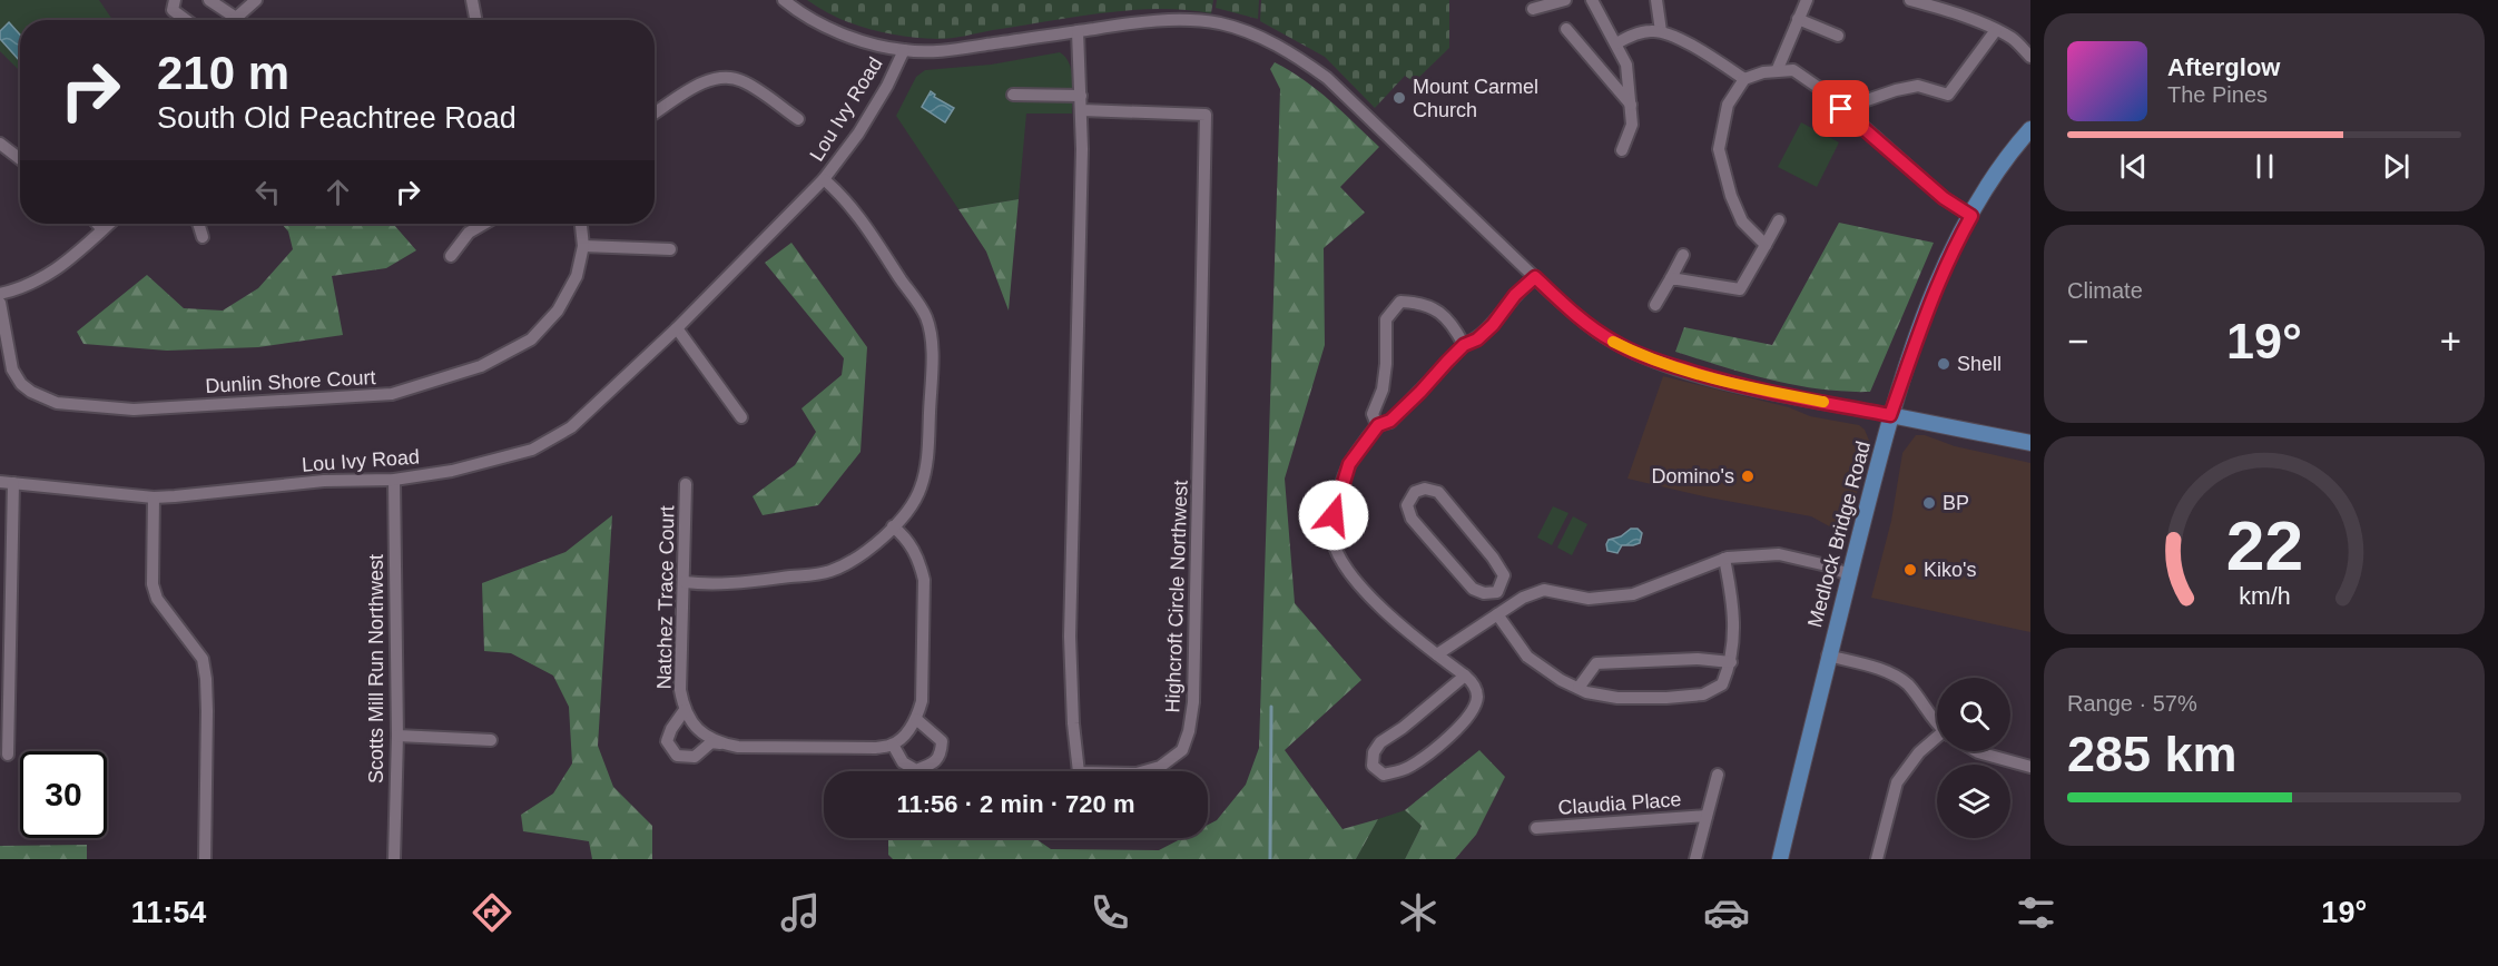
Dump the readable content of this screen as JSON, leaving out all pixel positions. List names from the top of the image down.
{
  "streets": {
    "main road": ["Medlock Bridge Road"],
    "street": [
      "Lou Ivy Road",
      "Dunlin Shore Court",
      "Highcroft Circle Northwest",
      "Natchez Trace Court",
      "Scotts Mill Run Northwest",
      "Claudia Place"
    ]
  },
  "crossings": [
    ["Lou Ivy Road", "Scotts Mill Run Northwest"]
  ],
  "places": [
    "Mount Carmel Church",
    "Shell",
    "Domino's",
    "BP",
    "Kiko's"
  ],
  "page": {
    "turn": ["210 m", "South Old Peachtree Road"],
    "song": ["Afterglow", "The Pines"],
    "tile": [
      "Climate",
      ["Range · 57%", "285 km"]
    ],
    "heat": ["−", "19°", "+"],
    "limit": "30",
    "trip": "11:56 · 2 min · 720 m",
    "tabs": ["11:54", "19°"],
    "gauge": ["22", "km/h"]
  }
}
